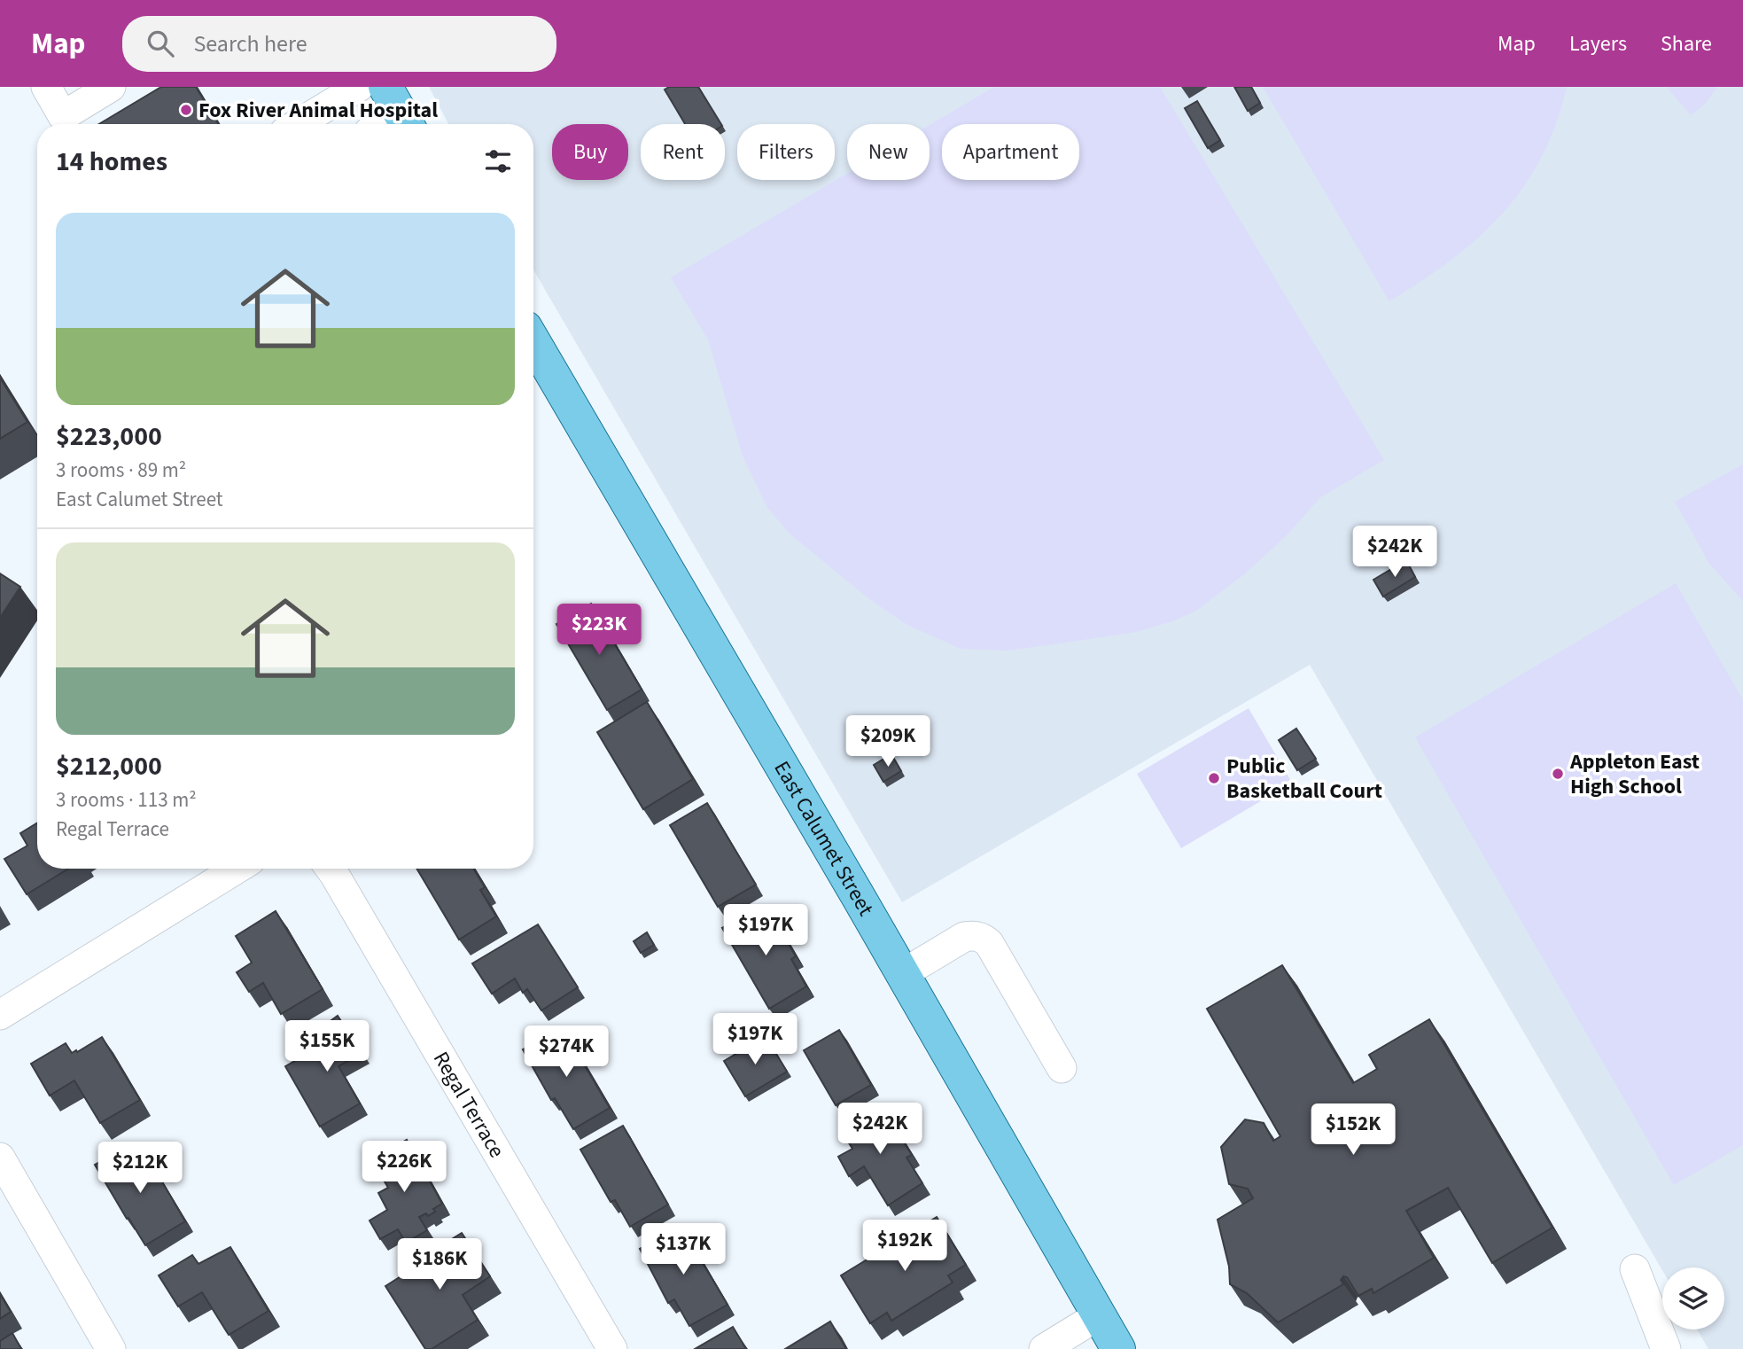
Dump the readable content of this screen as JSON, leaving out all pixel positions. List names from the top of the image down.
{
  "streets": {
    "main road": ["East Calumet Street"],
    "street": ["Regal Terrace"]
  },
  "places": ["Fox River Animal Hospital", "Appleton East High School", "Public Basketball Court"],
  "page": {
    "header": "Map",
    "search": "Search here",
    "nav": ["Map", "Layers", "Share"],
    "chip": [
      "Buy",
      "Rent",
      "Filters",
      "New",
      "Apartment"
    ],
    "heading": "14 homes",
    "list": [
      {
        "name": "$223,000",
        "note": "3 rooms · 89 m² · East Calumet Street"
      },
      {
        "name": "$212,000",
        "note": "3 rooms · 113 m² · Regal Terrace"
      }
    ],
    "price": [
      "$242K",
      "$223K",
      "$209K",
      "$197K",
      "$197K",
      "$155K",
      "$274K",
      "$242K",
      "$152K",
      "$226K",
      "$212K",
      "$192K",
      "$137K",
      "$186K"
    ]
  }
}
